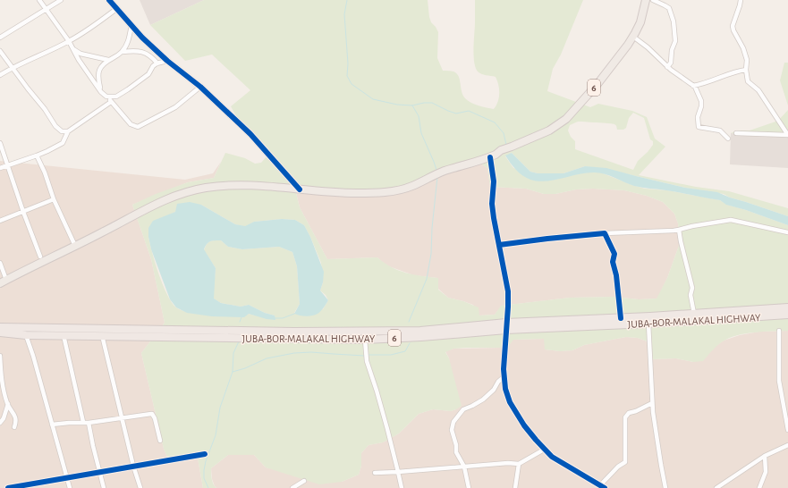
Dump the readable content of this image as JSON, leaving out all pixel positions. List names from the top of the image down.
{
  "streets": {
    "highway": ["6", "JUBA-BOR-MALAKAL HIGHWAY"]
  }
}
